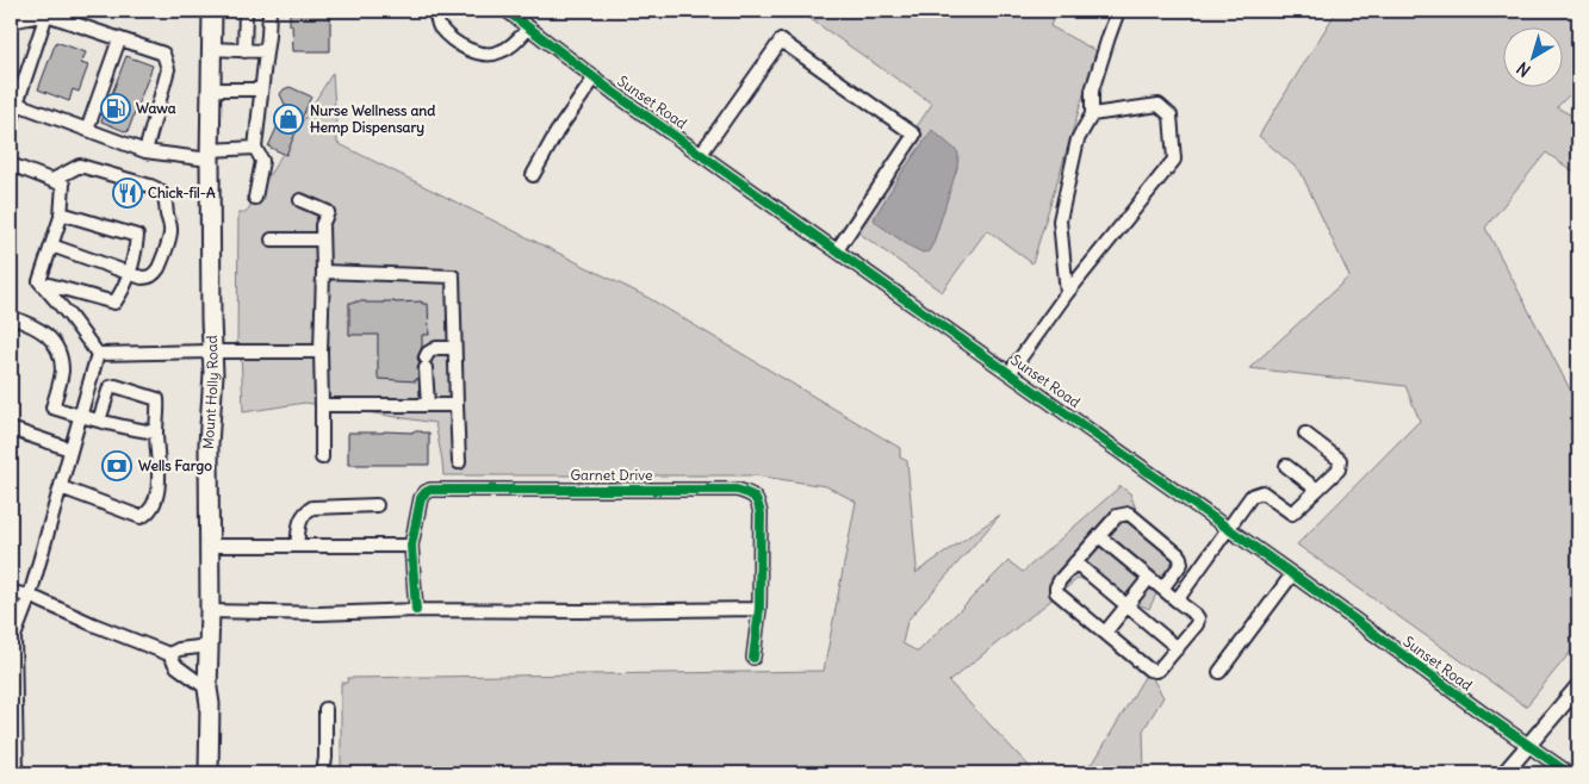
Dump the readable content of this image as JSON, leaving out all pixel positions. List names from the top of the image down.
{
  "streets": {
    "highway": ["Mount Holly Road"],
    "street": ["Sunset Road", "Garnet Drive"]
  },
  "places": {
    "fuel station": ["Wawa"],
    "shop": ["Nurse Wellness and Hemp Dispensary"],
    "restaurant": ["Chick-fil-A"],
    "bank": ["Wells Fargo"]
  },
  "north": "bottom left"
}
